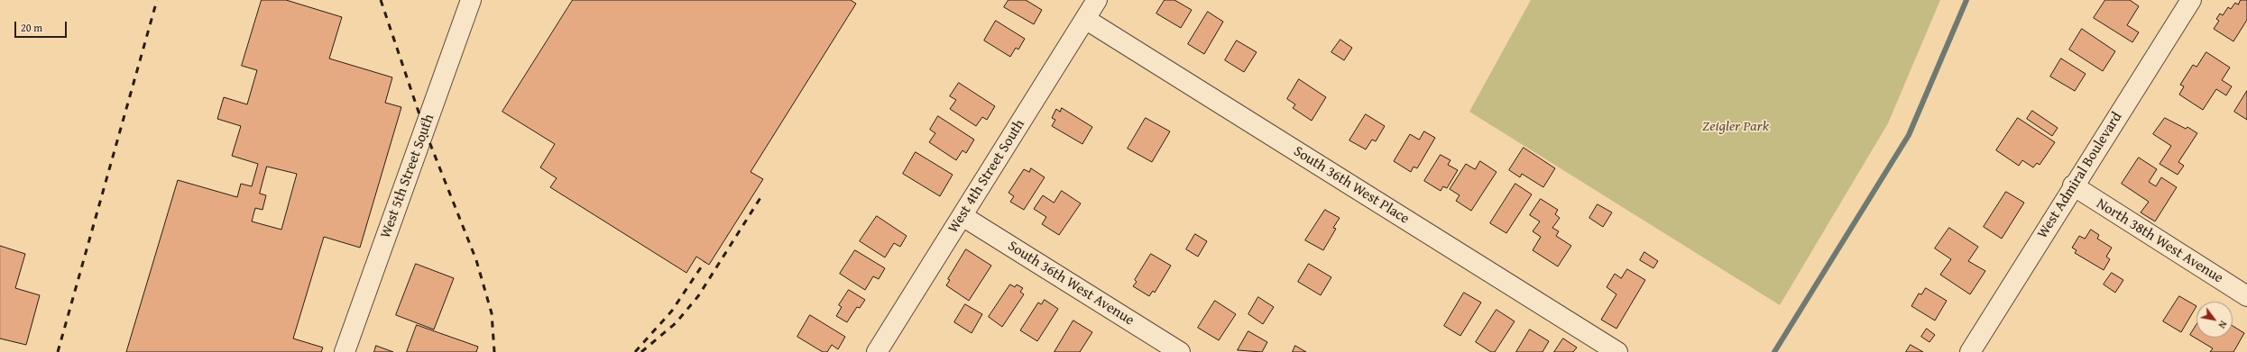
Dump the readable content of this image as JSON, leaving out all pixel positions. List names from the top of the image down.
{
  "streets": {
    "street": [
      "West Admiral Boulevard",
      "West 5th Street South",
      "West 4th Street South",
      "South 36th West Place",
      "North 38th West Avenue",
      "South 36th West Avenue"
    ]
  },
  "crossings": [
    ["West Admiral Boulevard", "North 38th West Avenue"],
    ["West 4th Street South", "South 36th West Place"],
    ["West 4th Street South", "South 36th West Avenue"]
  ],
  "parks": ["Zeigler Park"],
  "scale_bar": "20 m",
  "north": "bottom right"
}
